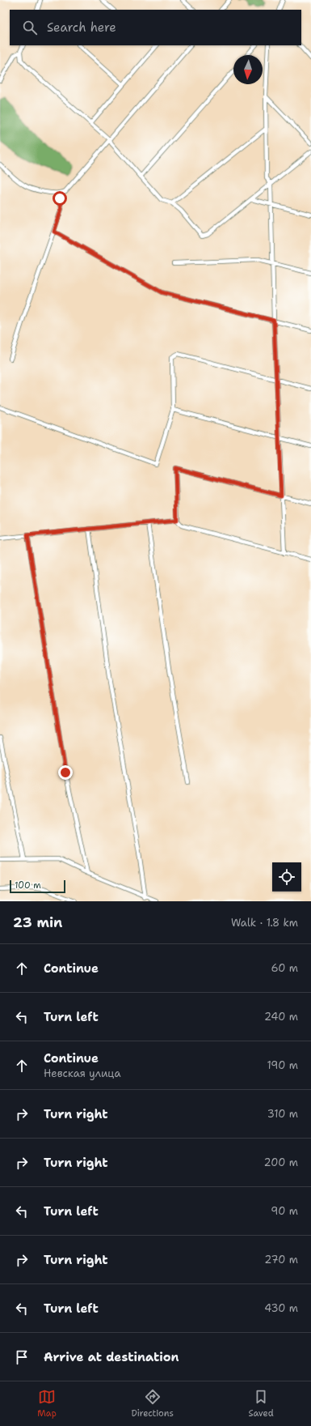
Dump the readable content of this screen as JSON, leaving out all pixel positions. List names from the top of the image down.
{
  "scale_bar": "100 m",
  "north": "bottom",
  "page": {
    "search": "Search here",
    "scale": "100 m",
    "heading": ["23 min", "Walk · 1.8 km"],
    "list": [
      ["Continue", "60 m"],
      ["Turn left", "240 m"],
      ["Continue", "Невская улица", "190 m"],
      ["Turn right", "310 m"],
      ["Turn right", "200 m"],
      ["Turn left", "90 m"],
      ["Turn right", "270 m"],
      ["Turn left", "430 m"],
      "Arrive at destination"
    ],
    "nav": ["Map", "Directions", "Saved"]
  }
}
